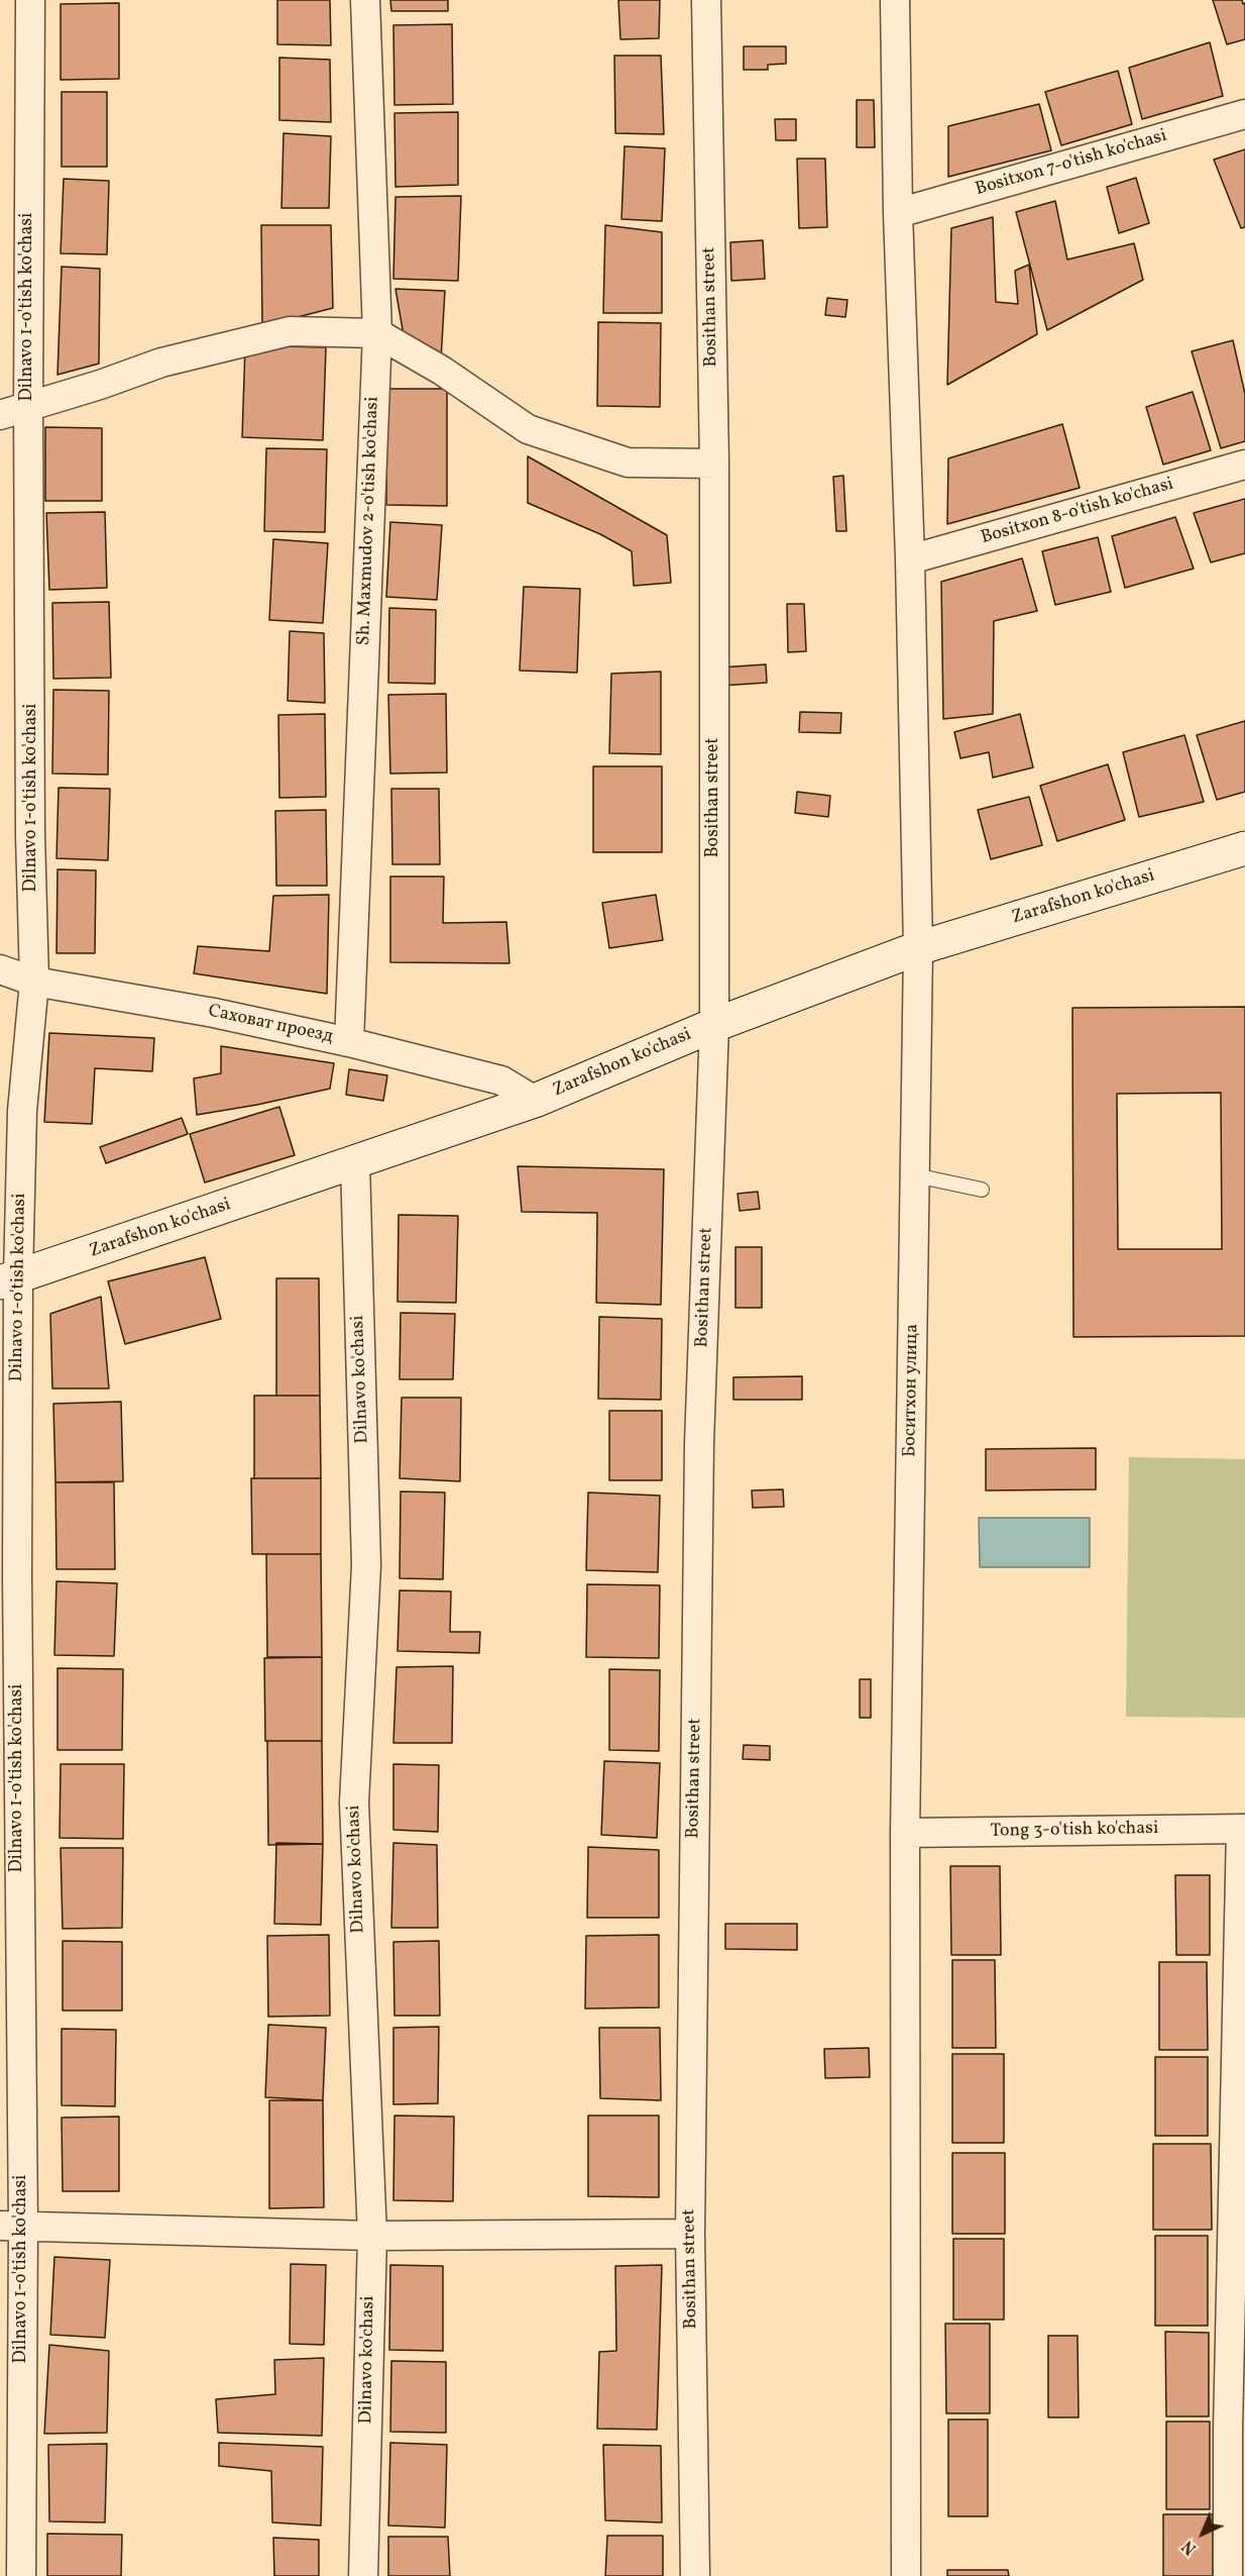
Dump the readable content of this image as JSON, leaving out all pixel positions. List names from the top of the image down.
{
  "streets": {
    "street": [
      "Bositxon 7-o'tish ko'chasi",
      "Dilnavo 1-o'tish ko'chasi",
      "Bosithan street",
      "Bositxon 8-o'tish ko'chasi",
      "Sh. Maxmudov 2-o'tish ko'chasi",
      "Zarafshon ko'chasi",
      "Саховат проезд",
      "Dilnavo ko'chasi",
      "Боситхон улица",
      "Tong 3-o'tish ko'chasi"
    ]
  },
  "crossings": [
    ["Dilnavo 1-o'tish ko'chasi", "Zarafshon ko'chasi"],
    ["Dilnavo 1-o'tish ko'chasi", "Саховат проезд"],
    ["Bosithan street", "Zarafshon ko'chasi"],
    ["Sh. Maxmudov 2-o'tish ko'chasi", "Саховат проезд"],
    ["Zarafshon ko'chasi", "Саховат проезд"],
    ["Zarafshon ko'chasi", "Dilnavo ko'chasi"],
    ["Zarafshon ko'chasi", "Боситхон улица"],
    ["Боситхон улица", "Tong 3-o'tish ko'chasi"]
  ],
  "north": "bottom left"
}
